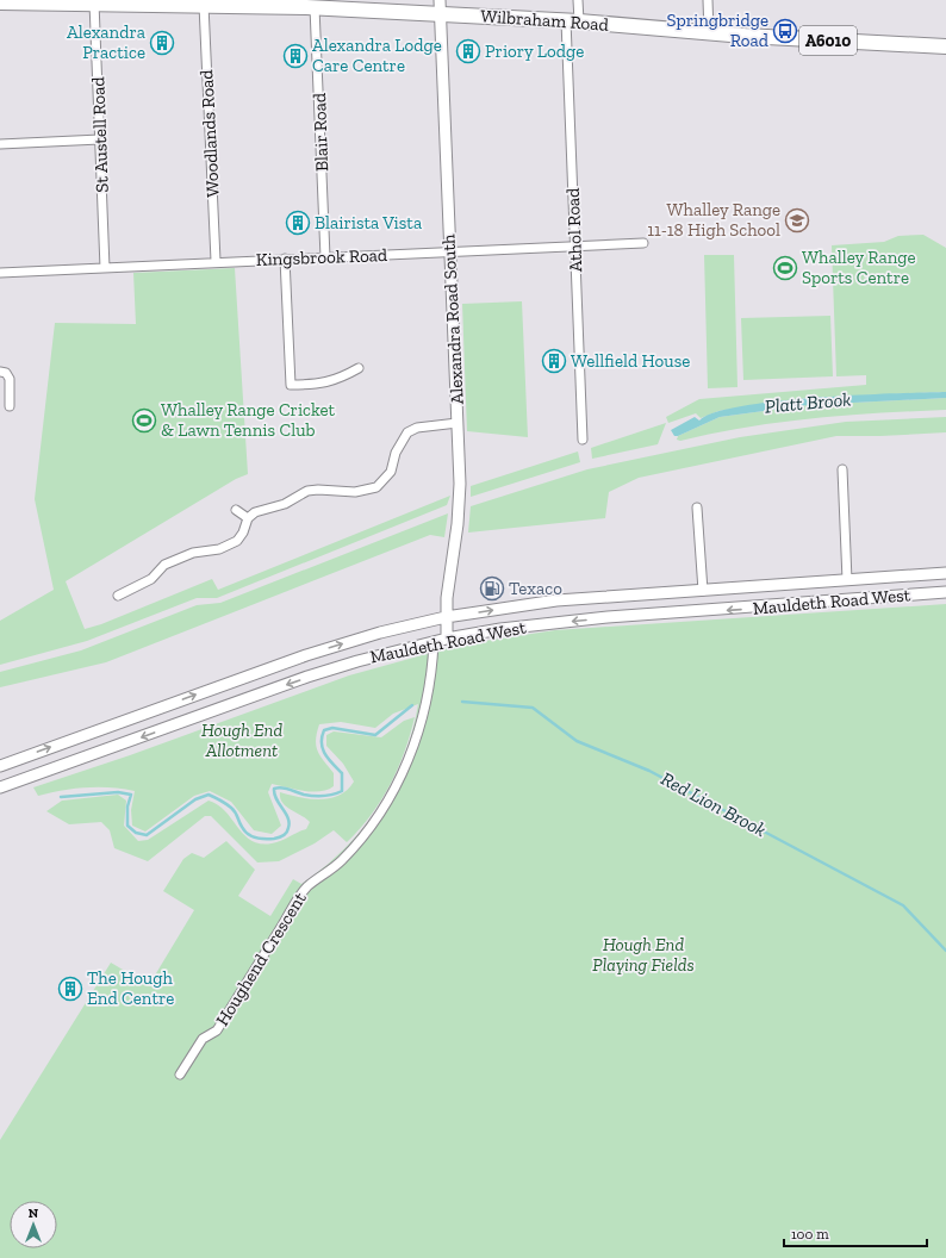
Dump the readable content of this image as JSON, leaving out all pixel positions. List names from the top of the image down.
{
  "streets": {
    "highway": ["Wilbraham Road", "A6010"],
    "street": [
      "Blair Road",
      "Woodlands Road",
      "St Austell Road",
      "Athol Road",
      "Kingsbrook Road",
      "Alexandra Road South",
      "Mauldeth Road West",
      "Houghend Crescent"
    ]
  },
  "crossings": [
    ["Wilbraham Road", "Blair Road"],
    ["Wilbraham Road", "Woodlands Road"],
    ["Wilbraham Road", "St Austell Road"],
    ["Wilbraham Road", "Athol Road"],
    ["Wilbraham Road", "Alexandra Road South"],
    ["Blair Road", "Kingsbrook Road"],
    ["Woodlands Road", "Kingsbrook Road"],
    ["St Austell Road", "Kingsbrook Road"],
    ["Athol Road", "Kingsbrook Road"],
    ["Kingsbrook Road", "Alexandra Road South"],
    ["Alexandra Road South", "Mauldeth Road West"],
    ["Mauldeth Road West", "Houghend Crescent"]
  ],
  "water": ["Platt Brook", "Red Lion Brook"],
  "parks": ["Hough End Allotment", "Hough End Playing Fields"],
  "places": {
    "bus stop": ["Springbridge Road"],
    "building": [
      "Alexandra Practice",
      "Priory Lodge",
      "Alexandra Lodge Care Centre",
      "Blairista Vista",
      "Wellfield House",
      "The Hough End Centre"
    ],
    "school or university": ["Whalley Range 11-18 High School"],
    "sports": ["Whalley Range Sports Centre", "Whalley Range Cricket & Lawn Tennis Club"],
    "fuel station": ["Texaco"]
  },
  "scale_bar": "100 m",
  "north": "top"
}
